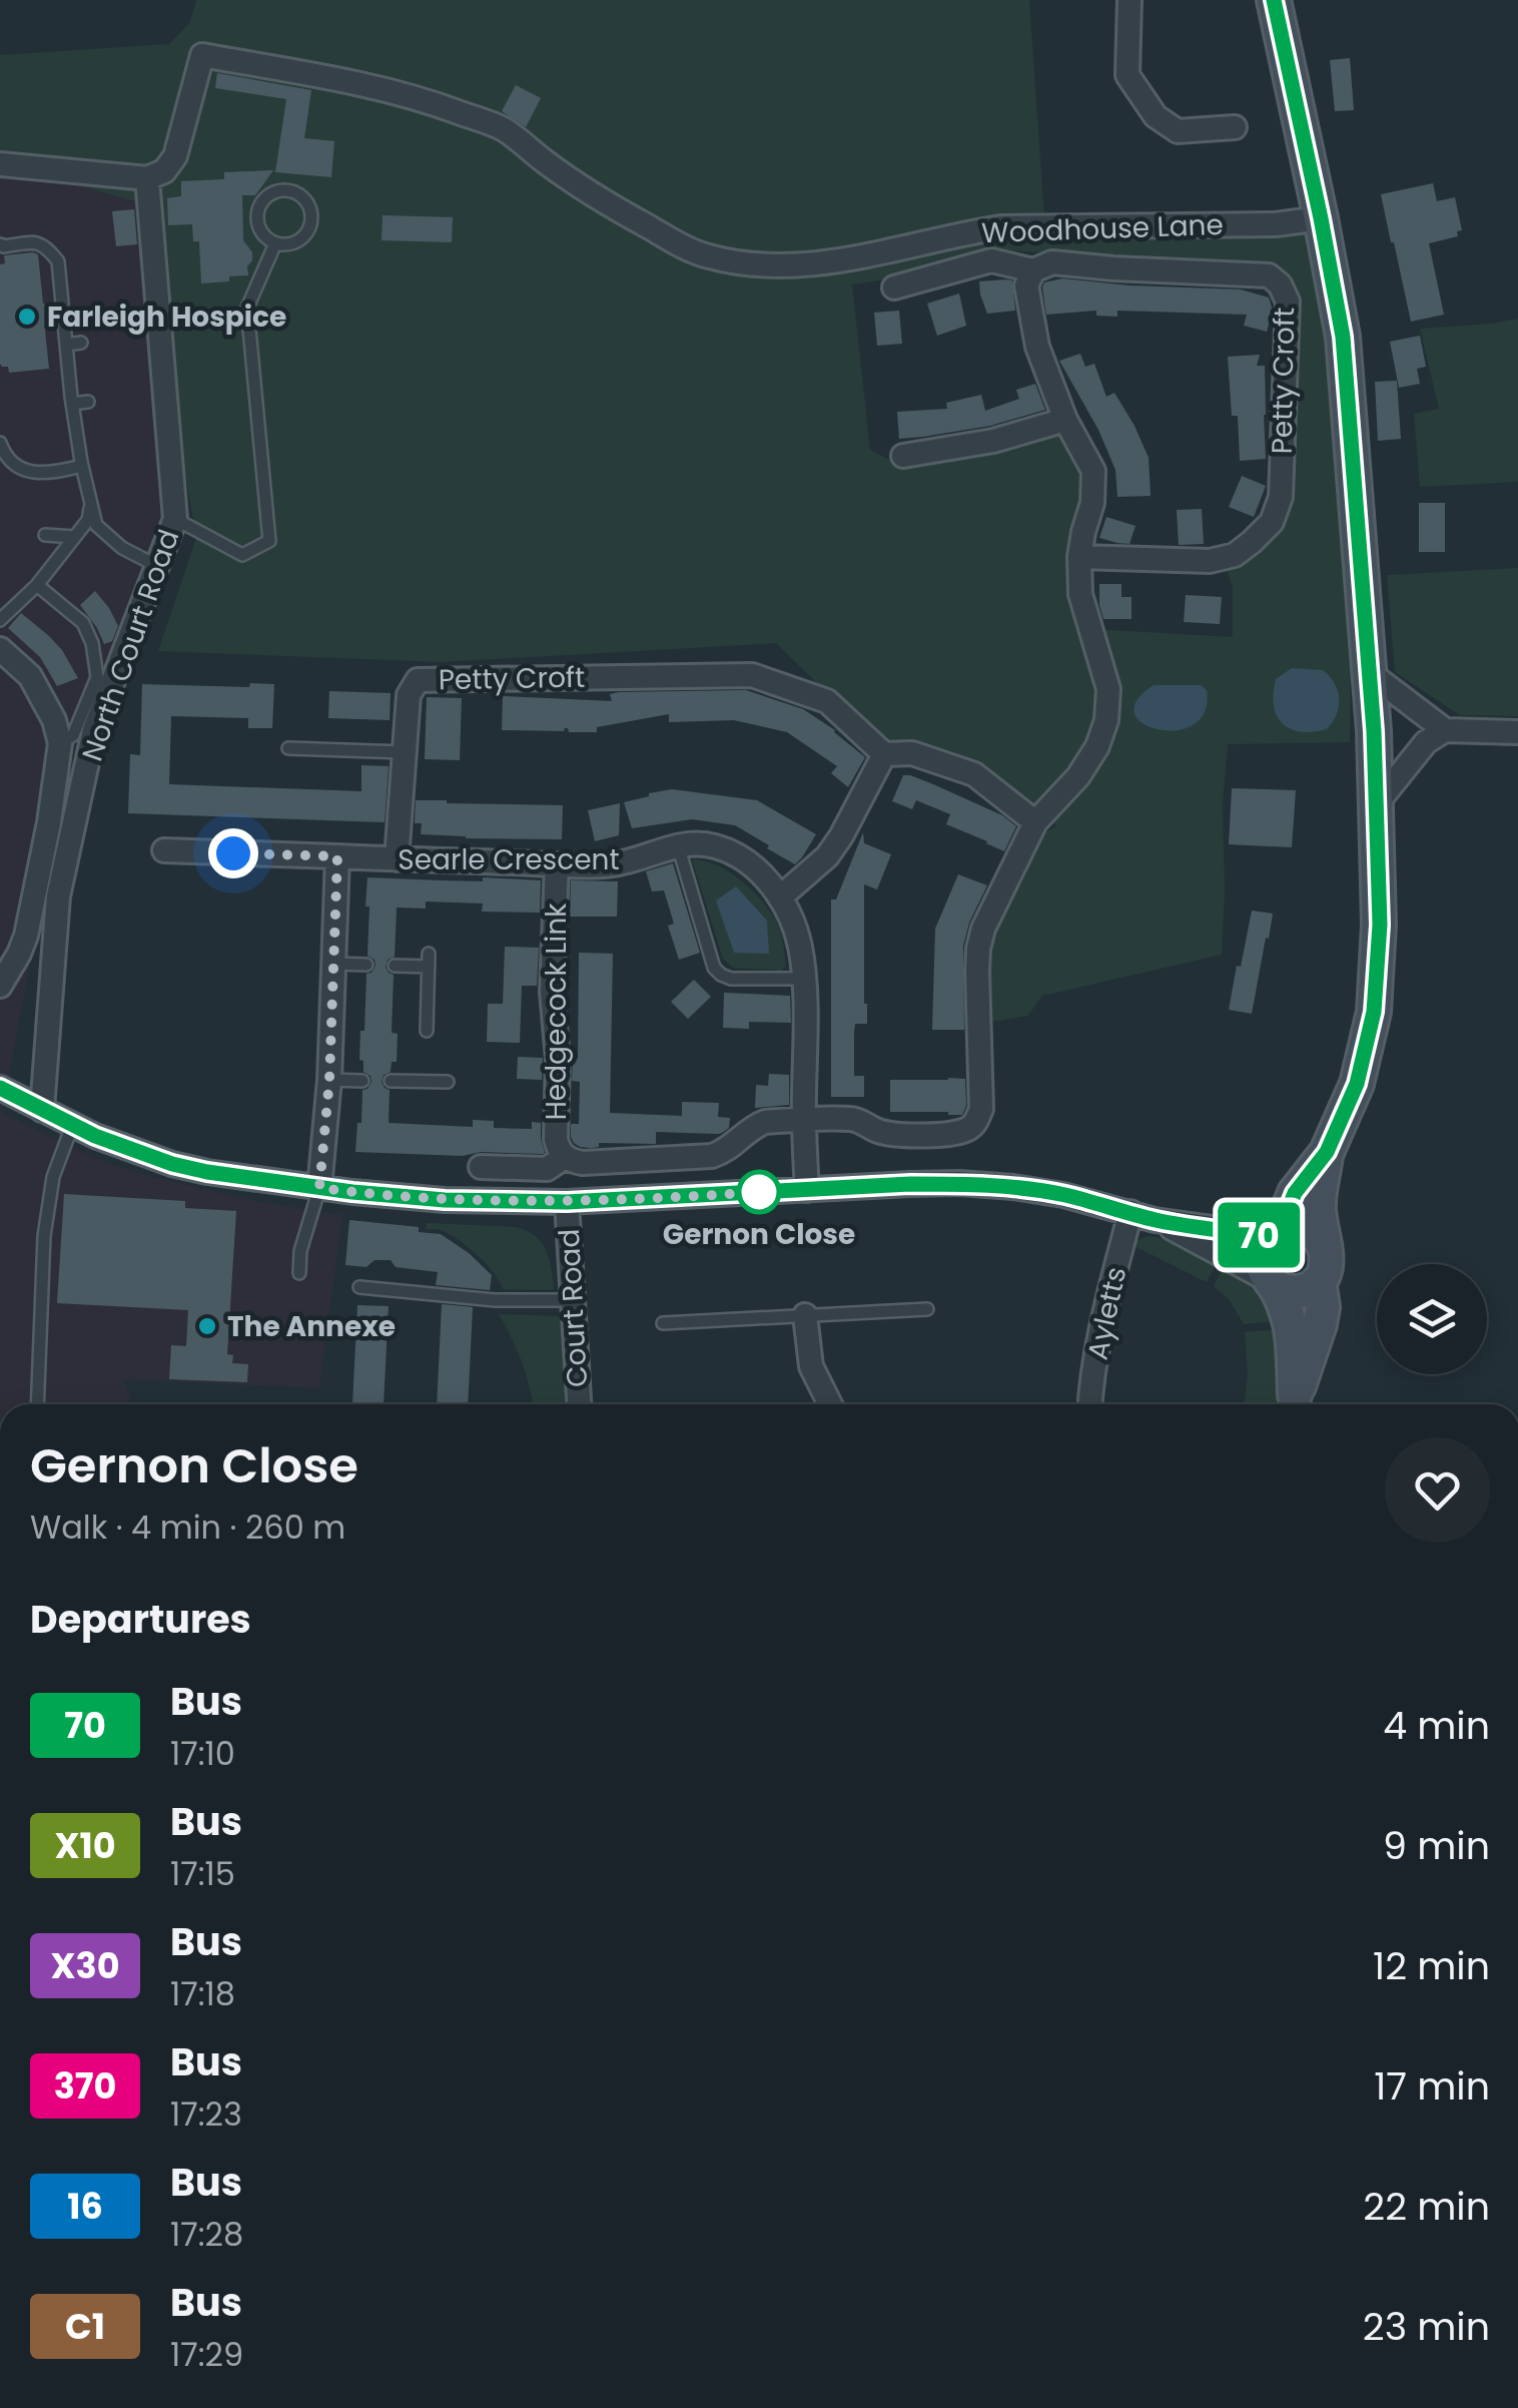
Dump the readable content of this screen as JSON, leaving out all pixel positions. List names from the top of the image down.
{
  "streets": {
    "street": [
      "Woodhouse Lane",
      "Petty Croft",
      "North Court Road",
      "Searle Crescent",
      "Hedgecock Link",
      "Court Road",
      "Ayletts"
    ]
  },
  "crossings": [
    ["Woodhouse Lane", "North Court Road"],
    ["Petty Croft", "Searle Crescent"],
    ["Searle Crescent", "Hedgecock Link"]
  ],
  "places": ["Farleigh Hospice", "Gernon Close", "The Annexe"],
  "lines": ["bus line 70"],
  "page": {
    "on_map": "70",
    "heading": [
      ["Gernon Close", "Walk · 4 min · 260 m"],
      "Departures"
    ],
    "list": [
      {
        "mark": "70",
        "name": "Bus",
        "note": "17:10",
        "value": "4 min"
      },
      {
        "mark": "X10",
        "name": "Bus",
        "note": "17:15",
        "value": "9 min"
      },
      {
        "mark": "X30",
        "name": "Bus",
        "note": "17:18",
        "value": "12 min"
      },
      {
        "mark": "370",
        "name": "Bus",
        "note": "17:23",
        "value": "17 min"
      },
      {
        "mark": "16",
        "name": "Bus",
        "note": "17:28",
        "value": "22 min"
      },
      {
        "mark": "C1",
        "name": "Bus",
        "note": "17:29",
        "value": "23 min"
      }
    ]
  }
}
